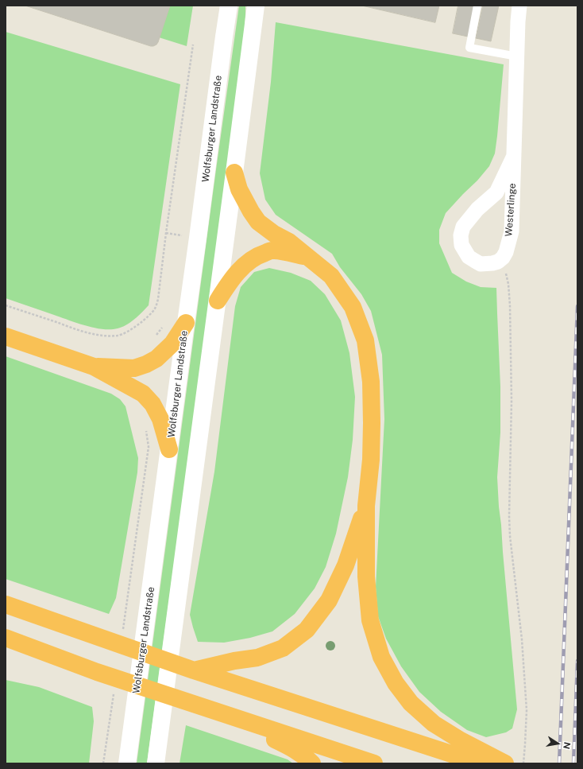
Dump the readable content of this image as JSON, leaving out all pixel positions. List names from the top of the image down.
{
  "streets": {
    "main road": ["Wolfsburger Landstraße"],
    "street": ["Westerlinge"]
  },
  "north": "right"
}
